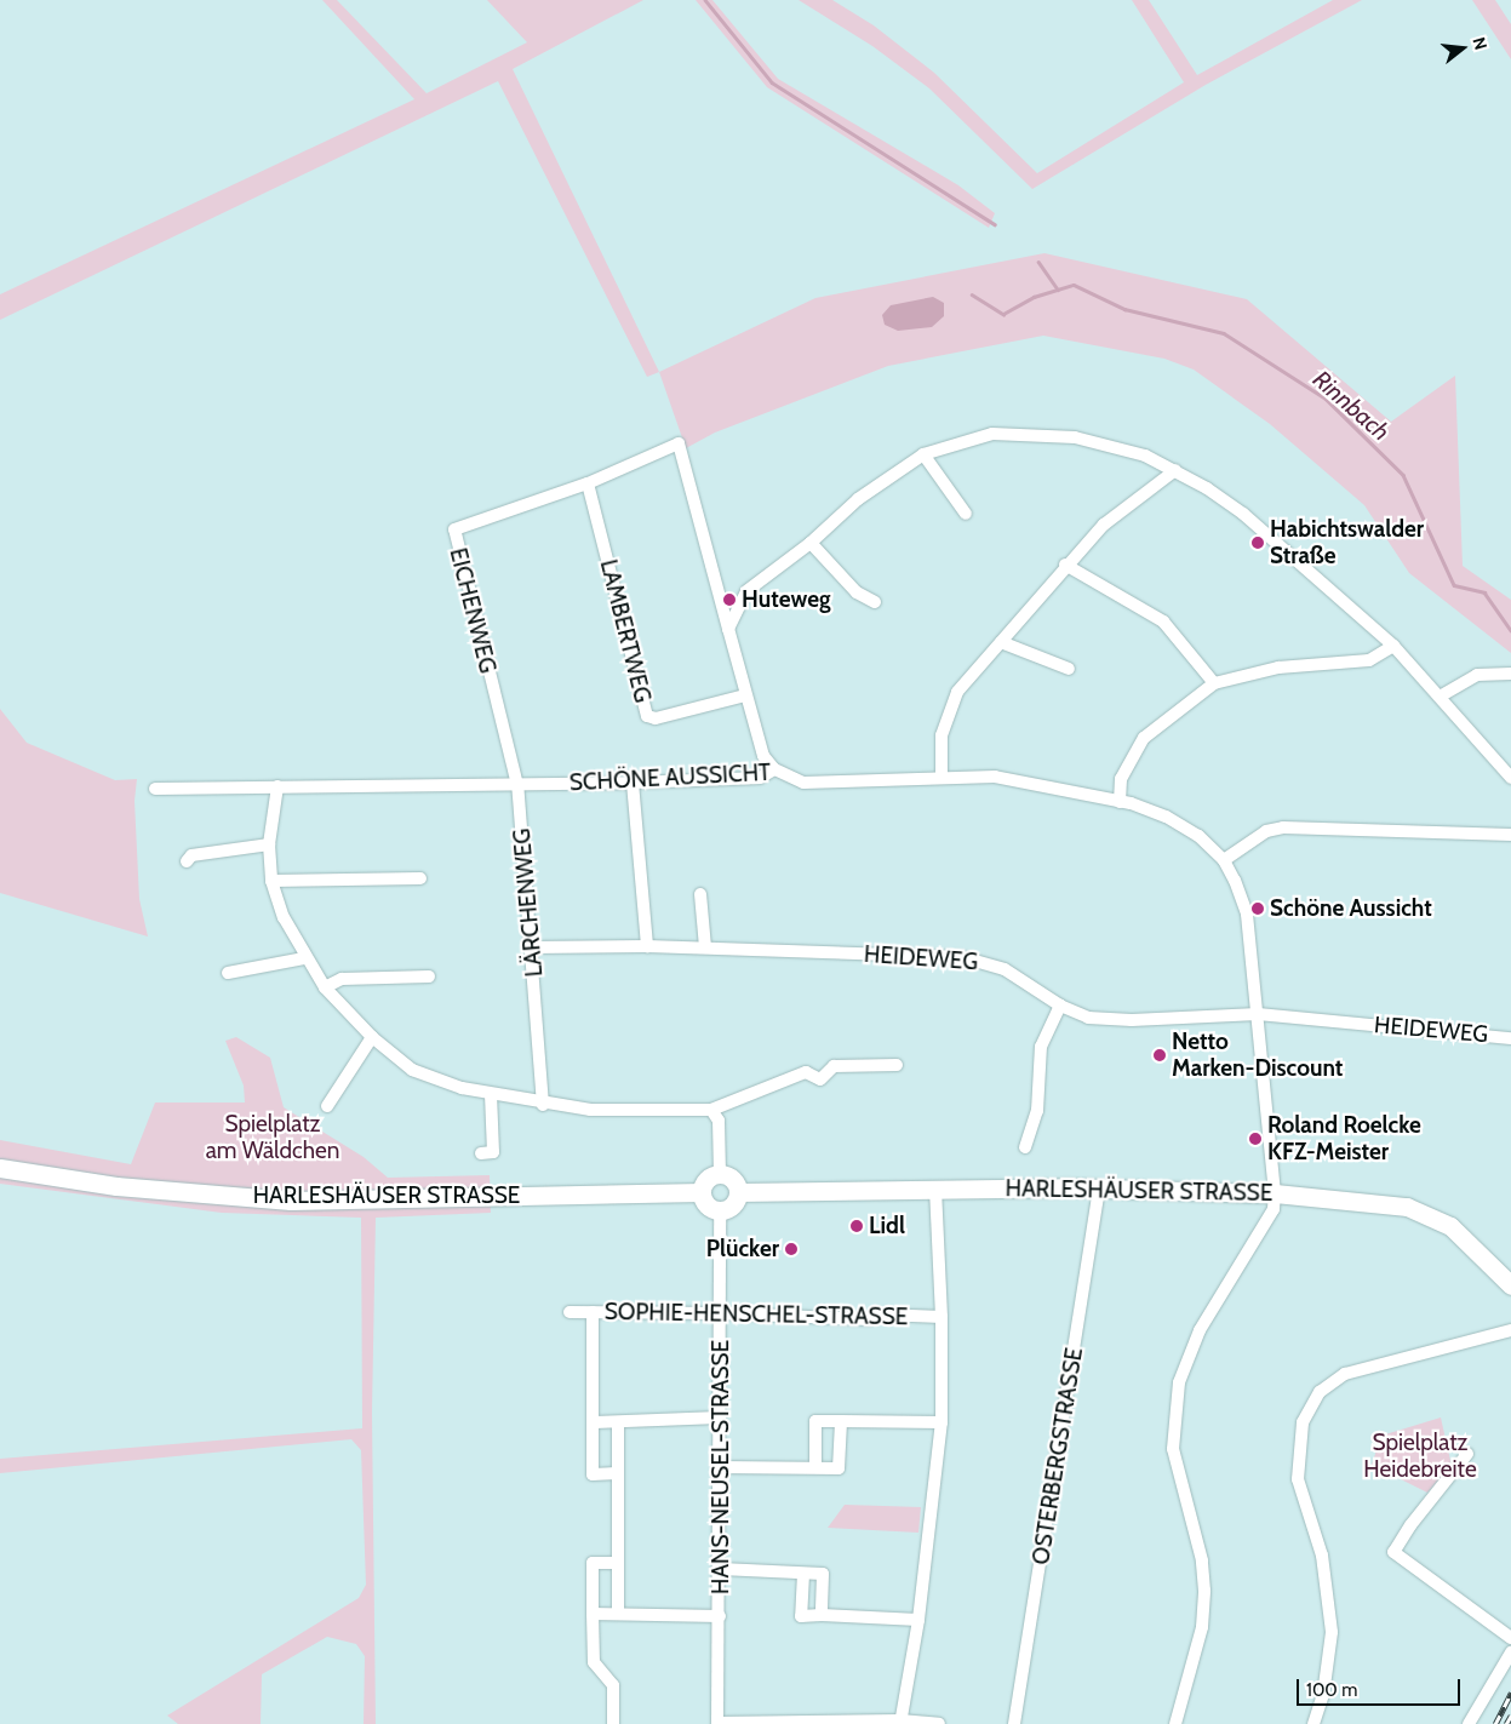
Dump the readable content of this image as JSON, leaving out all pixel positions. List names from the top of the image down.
{
  "streets": {
    "main road": ["HARLESHÄUSER STRASSE"],
    "street": [
      "EICHENWEG",
      "LAMBERTWEG",
      "SCHÖNE AUSSICHT",
      "LÄRCHENWEG",
      "HEIDEWEG",
      "SOPHIE-HENSCHEL-STRASSE",
      "OSTERBERGSTRASSE",
      "HANS-NEUSEL-STRASSE"
    ]
  },
  "crossings": [
    ["EICHENWEG", "LAMBERTWEG"],
    ["EICHENWEG", "SCHÖNE AUSSICHT"],
    ["EICHENWEG", "LÄRCHENWEG"],
    ["SCHÖNE AUSSICHT", "LÄRCHENWEG"],
    ["SCHÖNE AUSSICHT", "HEIDEWEG"],
    ["SCHÖNE AUSSICHT", "HARLESHÄUSER STRASSE"],
    ["LÄRCHENWEG", "HEIDEWEG"],
    ["HARLESHÄUSER STRASSE", "OSTERBERGSTRASSE"],
    ["HARLESHÄUSER STRASSE", "HANS-NEUSEL-STRASSE"],
    ["SOPHIE-HENSCHEL-STRASSE", "HANS-NEUSEL-STRASSE"]
  ],
  "water": ["Rinnbach"],
  "parks": ["Spielplatz am Wäldchen", "Spielplatz Heidebreite"],
  "places": [
    "Habichtswalder Straße",
    "Huteweg",
    "Schöne Aussicht",
    "Netto Marken-Discount",
    "Roland Roelcke KFZ-Meister",
    "Lidl",
    "Plücker"
  ],
  "scale_bar": "100 m",
  "north": "right"
}
